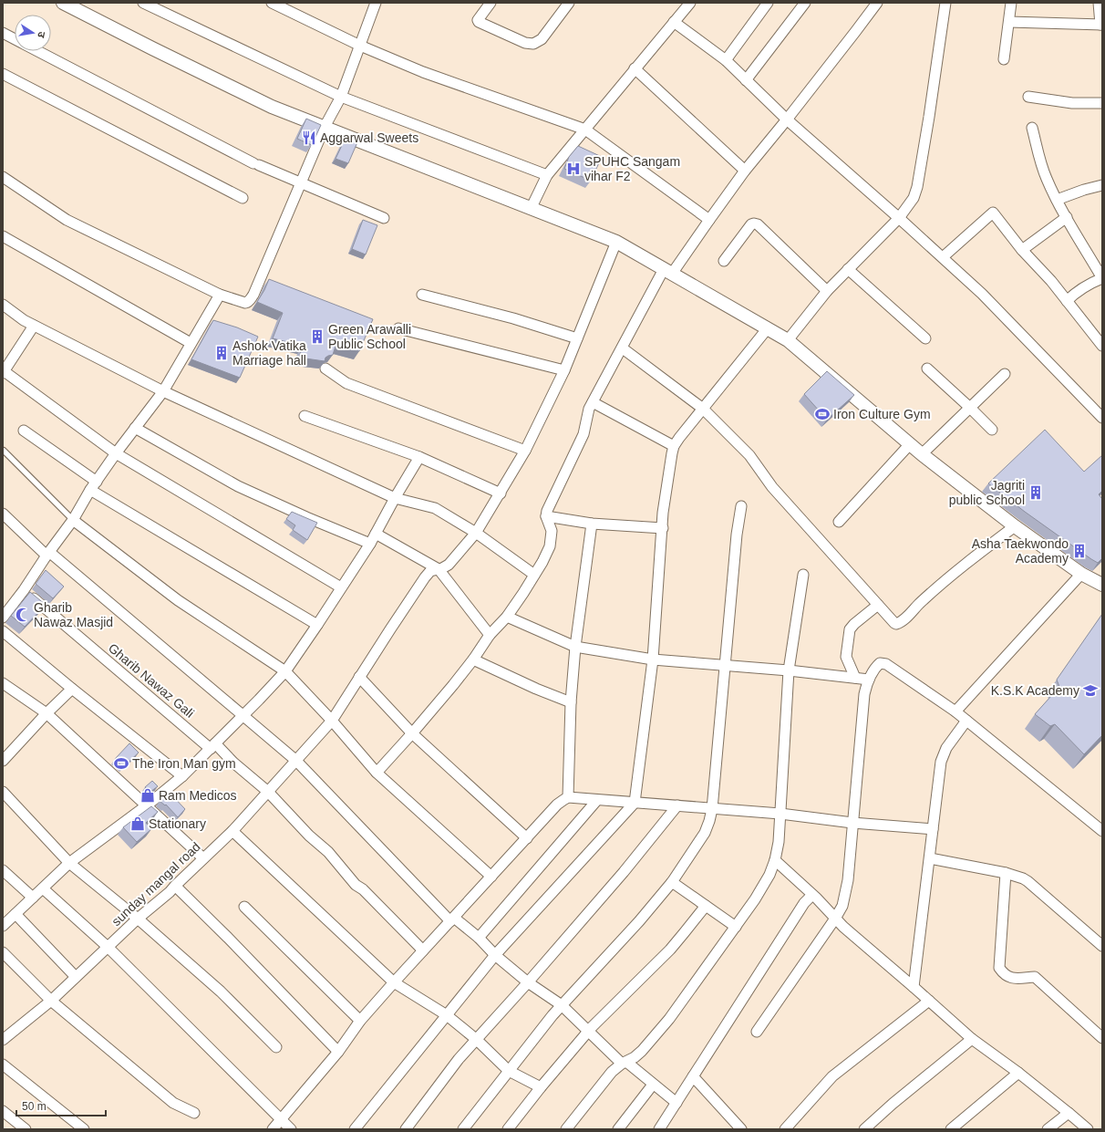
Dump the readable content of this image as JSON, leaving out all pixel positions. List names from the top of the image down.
{
  "streets": {
    "street": ["Gharib Nawaz Gali", "sunday mangal road"]
  },
  "crossings": [
    ["Gharib Nawaz Gali", "sunday mangal road"]
  ],
  "places": {
    "restaurant": ["Aggarwal Sweets"],
    "hospital": ["SPUHC Sangam vihar F2"],
    "building": [
      "Green Arawalli Public School",
      "Ashok Vatika Marriage hall",
      "Jagriti public School",
      "Asha Taekwondo Academy"
    ],
    "sports": ["Iron Culture Gym", "The Iron Man gym"],
    "mosque": ["Gharib Nawaz Masjid"],
    "school or university": ["K.S.K Academy"],
    "shop": ["Ram Medicos", "Stationary"]
  },
  "scale_bar": "50 m",
  "north": "right"
}
